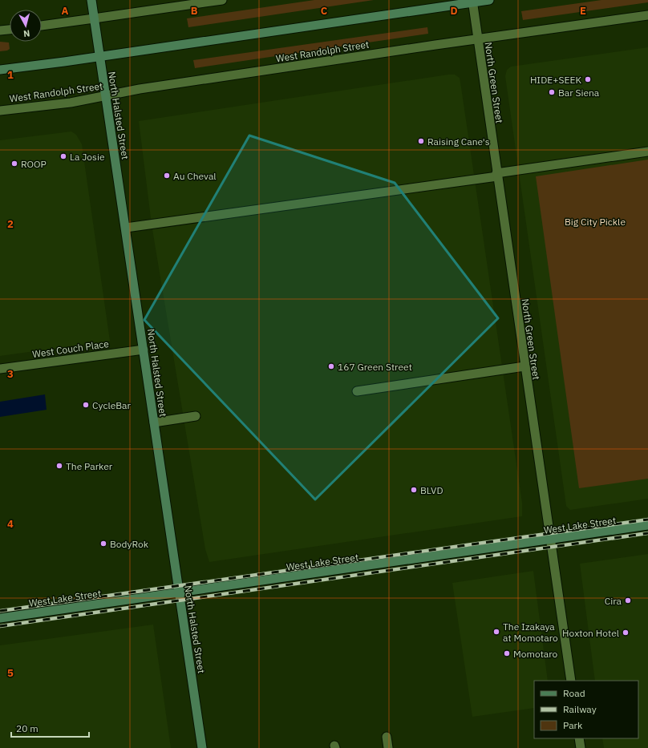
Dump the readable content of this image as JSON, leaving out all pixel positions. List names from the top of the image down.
{
  "streets": {
    "main road": ["North Halsted Street", "West Lake Street"],
    "street": ["West Randolph Street", "North Green Street", "West Couch Place"]
  },
  "crossings": [
    ["West Randolph Street", "North Green Street"],
    ["West Randolph Street", "North Halsted Street"],
    ["North Green Street", "West Lake Street"],
    ["North Halsted Street", "West Couch Place"],
    ["North Halsted Street", "West Lake Street"]
  ],
  "parks": ["Big City Pickle"],
  "places": [
    "HIDE+SEEK",
    "Bar Siena",
    "Raising Cane's",
    "La Josie",
    "ROOP",
    "Au Cheval",
    "167 Green Street",
    "CycleBar",
    "The Parker",
    "BLVD",
    "BodyRok",
    "Cira",
    "The Izakaya at Momotaro",
    "Hoxton Hotel",
    "Momotaro"
  ],
  "legend": ["Road", "Railway", "Park"],
  "scale_bar": "20 m",
  "north": "bottom",
  "grid": {
    "columns": [
      "A",
      "B",
      "C",
      "D",
      "E"
    ],
    "rows": [
      "1",
      "2",
      "3",
      "4",
      "5"
    ]
  }
}
